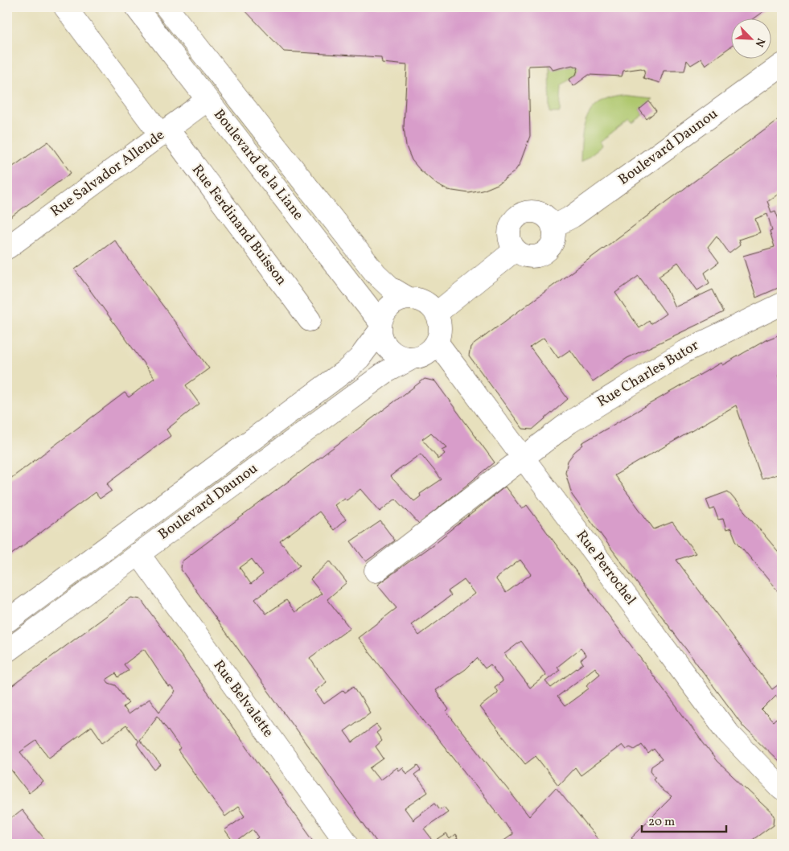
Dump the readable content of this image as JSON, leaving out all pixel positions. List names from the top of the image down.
{
  "streets": {
    "street": [
      "Boulevard Daunou",
      "Boulevard de la Liane",
      "Rue Salvador Allende",
      "Rue Ferdinand Buisson",
      "Rue Charles Butor",
      "Rue Perrochel",
      "Rue Belvalette"
    ]
  },
  "crossings": [
    ["Boulevard Daunou", "Boulevard de la Liane"],
    ["Boulevard Daunou", "Rue Perrochel"],
    ["Boulevard Daunou", "Rue Belvalette"],
    ["Boulevard de la Liane", "Rue Salvador Allende"],
    ["Boulevard de la Liane", "Rue Perrochel"],
    ["Rue Salvador Allende", "Rue Ferdinand Buisson"],
    ["Rue Charles Butor", "Rue Perrochel"]
  ],
  "scale_bar": "20 m",
  "north": "bottom right"
}
